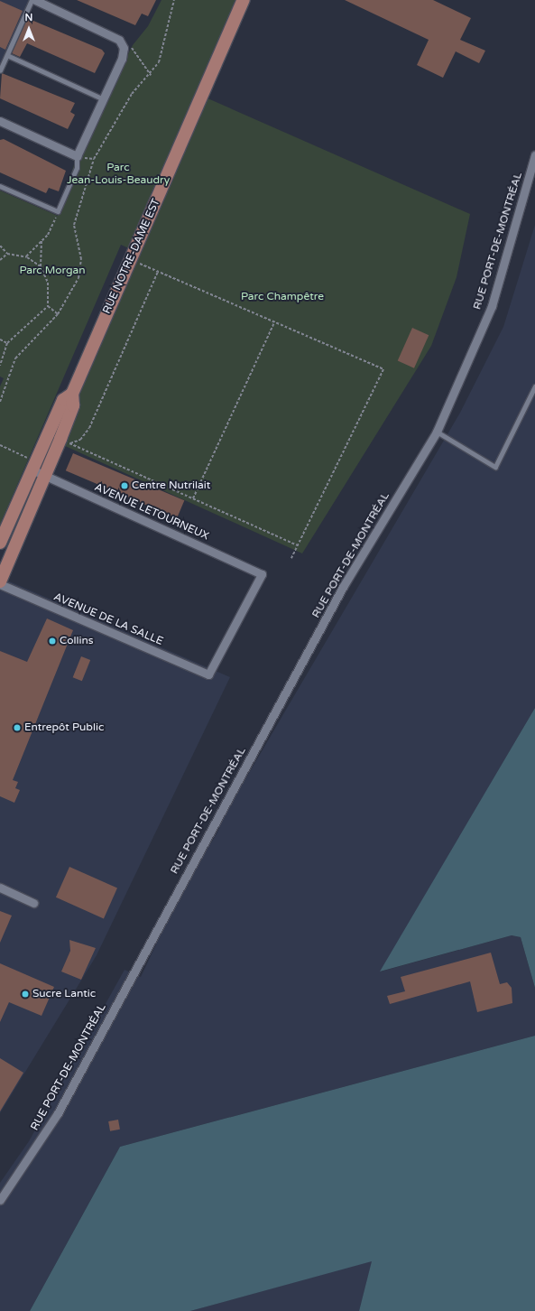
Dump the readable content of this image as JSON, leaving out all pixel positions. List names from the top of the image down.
{
  "streets": {
    "main road": ["RUE NOTRE-DAME EST"],
    "street": ["RUE PORT-DE-MONTRÉAL", "AVENUE LETOURNEUX", "AVENUE DE LA SALLE"]
  },
  "crossings": [
    ["RUE NOTRE-DAME EST", "AVENUE LETOURNEUX"],
    ["AVENUE LETOURNEUX", "AVENUE DE LA SALLE"]
  ],
  "parks": ["Parc Jean-Louis-Beaudry", "Parc Morgan", "Parc Champêtre"],
  "places": [
    "Centre Nutrilait",
    "Collins",
    "Entrepôt Public",
    "Sucre Lantic"
  ],
  "north": "top"
}
